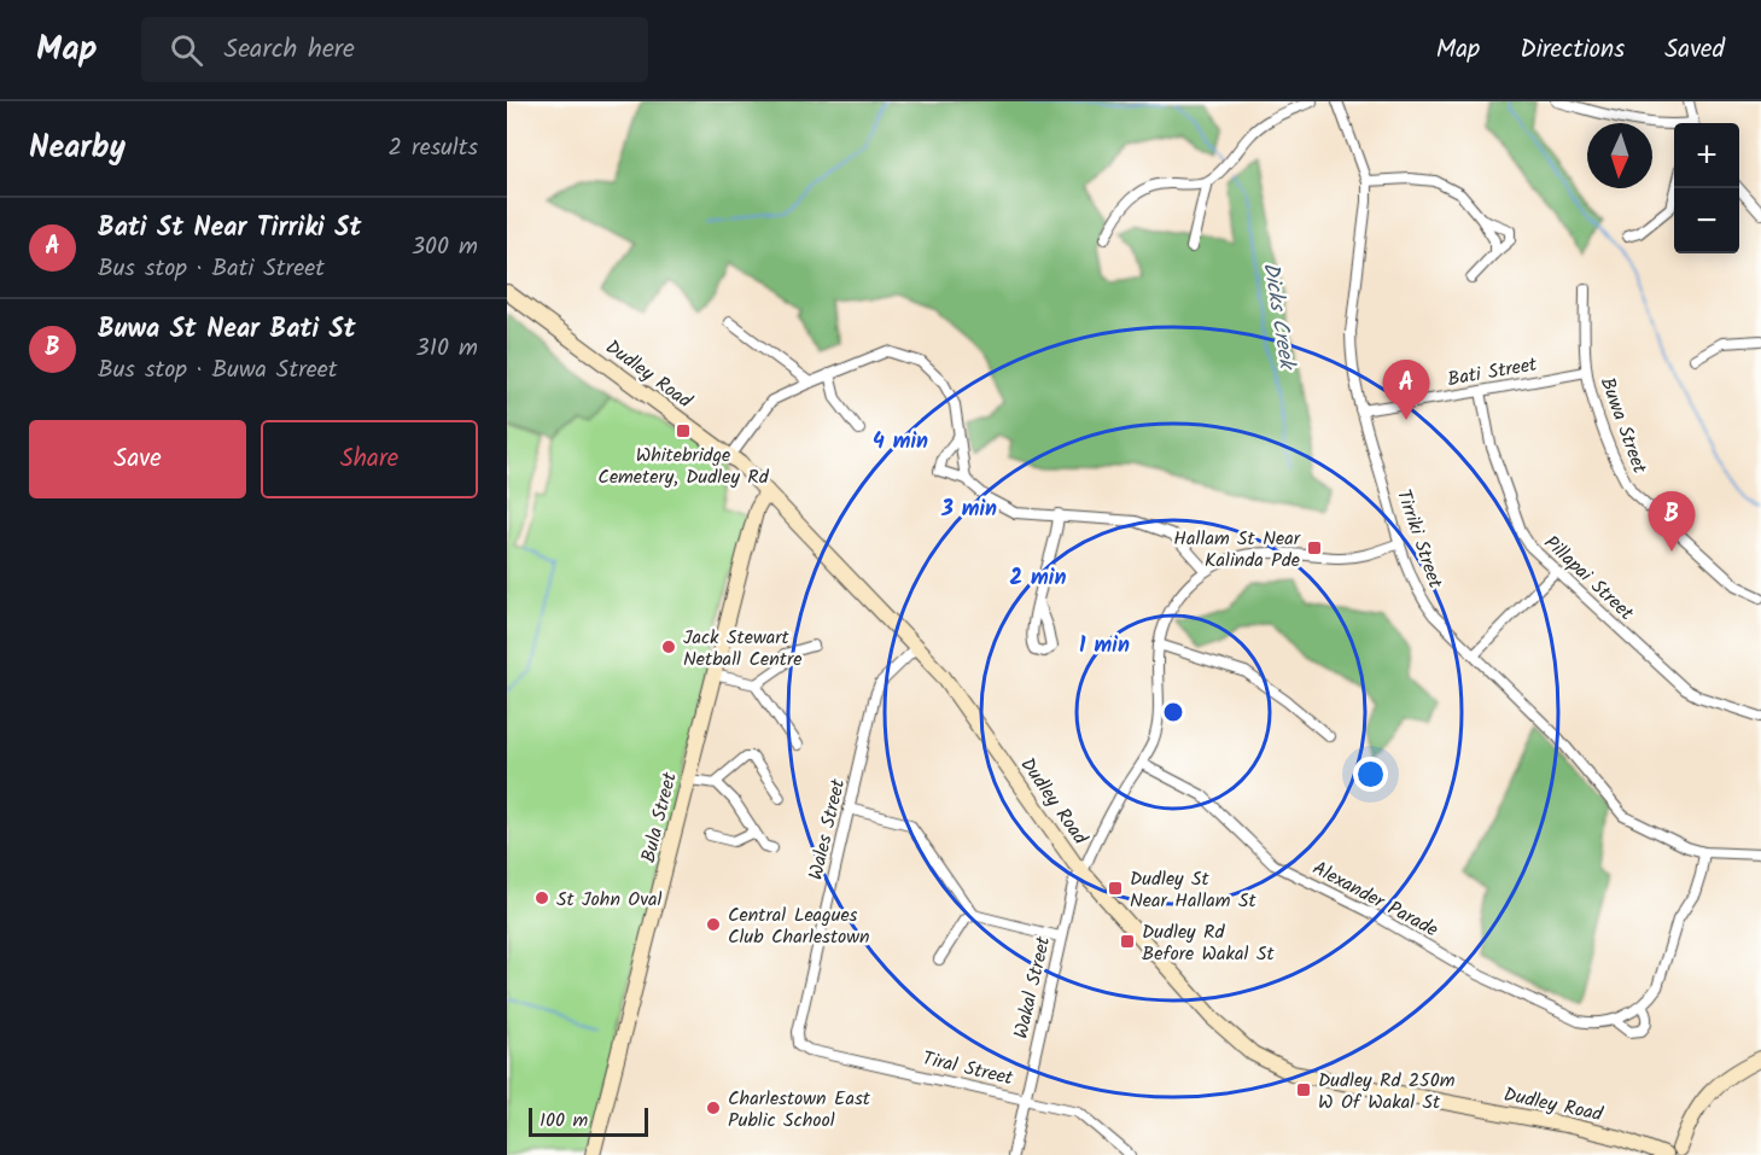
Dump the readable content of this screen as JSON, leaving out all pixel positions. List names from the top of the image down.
{
  "streets": {
    "main road": ["Dudley Road", "Bula Street"],
    "street": [
      "Bati Street",
      "Buwa Street",
      "Tirriki Street",
      "Pillapai Street",
      "Wales Street",
      "Alexander Parade",
      "Wakal Street",
      "Tiral Street"
    ]
  },
  "crossings": [
    ["Bati Street", "Buwa Street"],
    ["Bati Street", "Tirriki Street"],
    ["Bati Street", "Pillapai Street"],
    ["Dudley Road", "Bula Street"],
    ["Dudley Road", "Wales Street"],
    ["Dudley Road", "Wakal Street"],
    ["Tirriki Street", "Alexander Parade"],
    ["Wales Street", "Tiral Street"],
    ["Alexander Parade", "Wakal Street"],
    ["Wakal Street", "Tiral Street"]
  ],
  "water": ["Dicks Creek"],
  "places": {
    "transit": [
      "Whitebridge Cemetery, Dudley Rd",
      "Hallam St Near Kalinda Pde",
      "Dudley St Near Hallam St",
      "Dudley Rd Before Wakal St",
      "Dudley Rd 250m W Of Wakal St"
    ],
    "other": [
      "Jack Stewart Netball Centre",
      "St John Oval",
      "Central Leagues Club Charlestown",
      "Charlestown East Public School"
    ]
  },
  "scale_bar": "100 m",
  "north": "bottom",
  "page": {
    "header": "Map",
    "search": "Search here",
    "nav": ["Map", "Directions", "Saved"],
    "heading": ["Nearby", "2 results"],
    "map_buttons": ["+", "−"],
    "list": [
      {
        "mark": "A",
        "name": "Bati St Near Tirriki St",
        "note": "Bus stop · Bati Street",
        "value": "300 m"
      },
      {
        "mark": "B",
        "name": "Buwa St Near Bati St",
        "note": "Bus stop · Buwa Street",
        "value": "310 m"
      }
    ],
    "pins": ["A", "B"],
    "buttons": ["Save", "Share"],
    "scale": "100 m"
  },
  "rings": [
    "4 min",
    "3 min",
    "2 min",
    "1 min"
  ]
}
